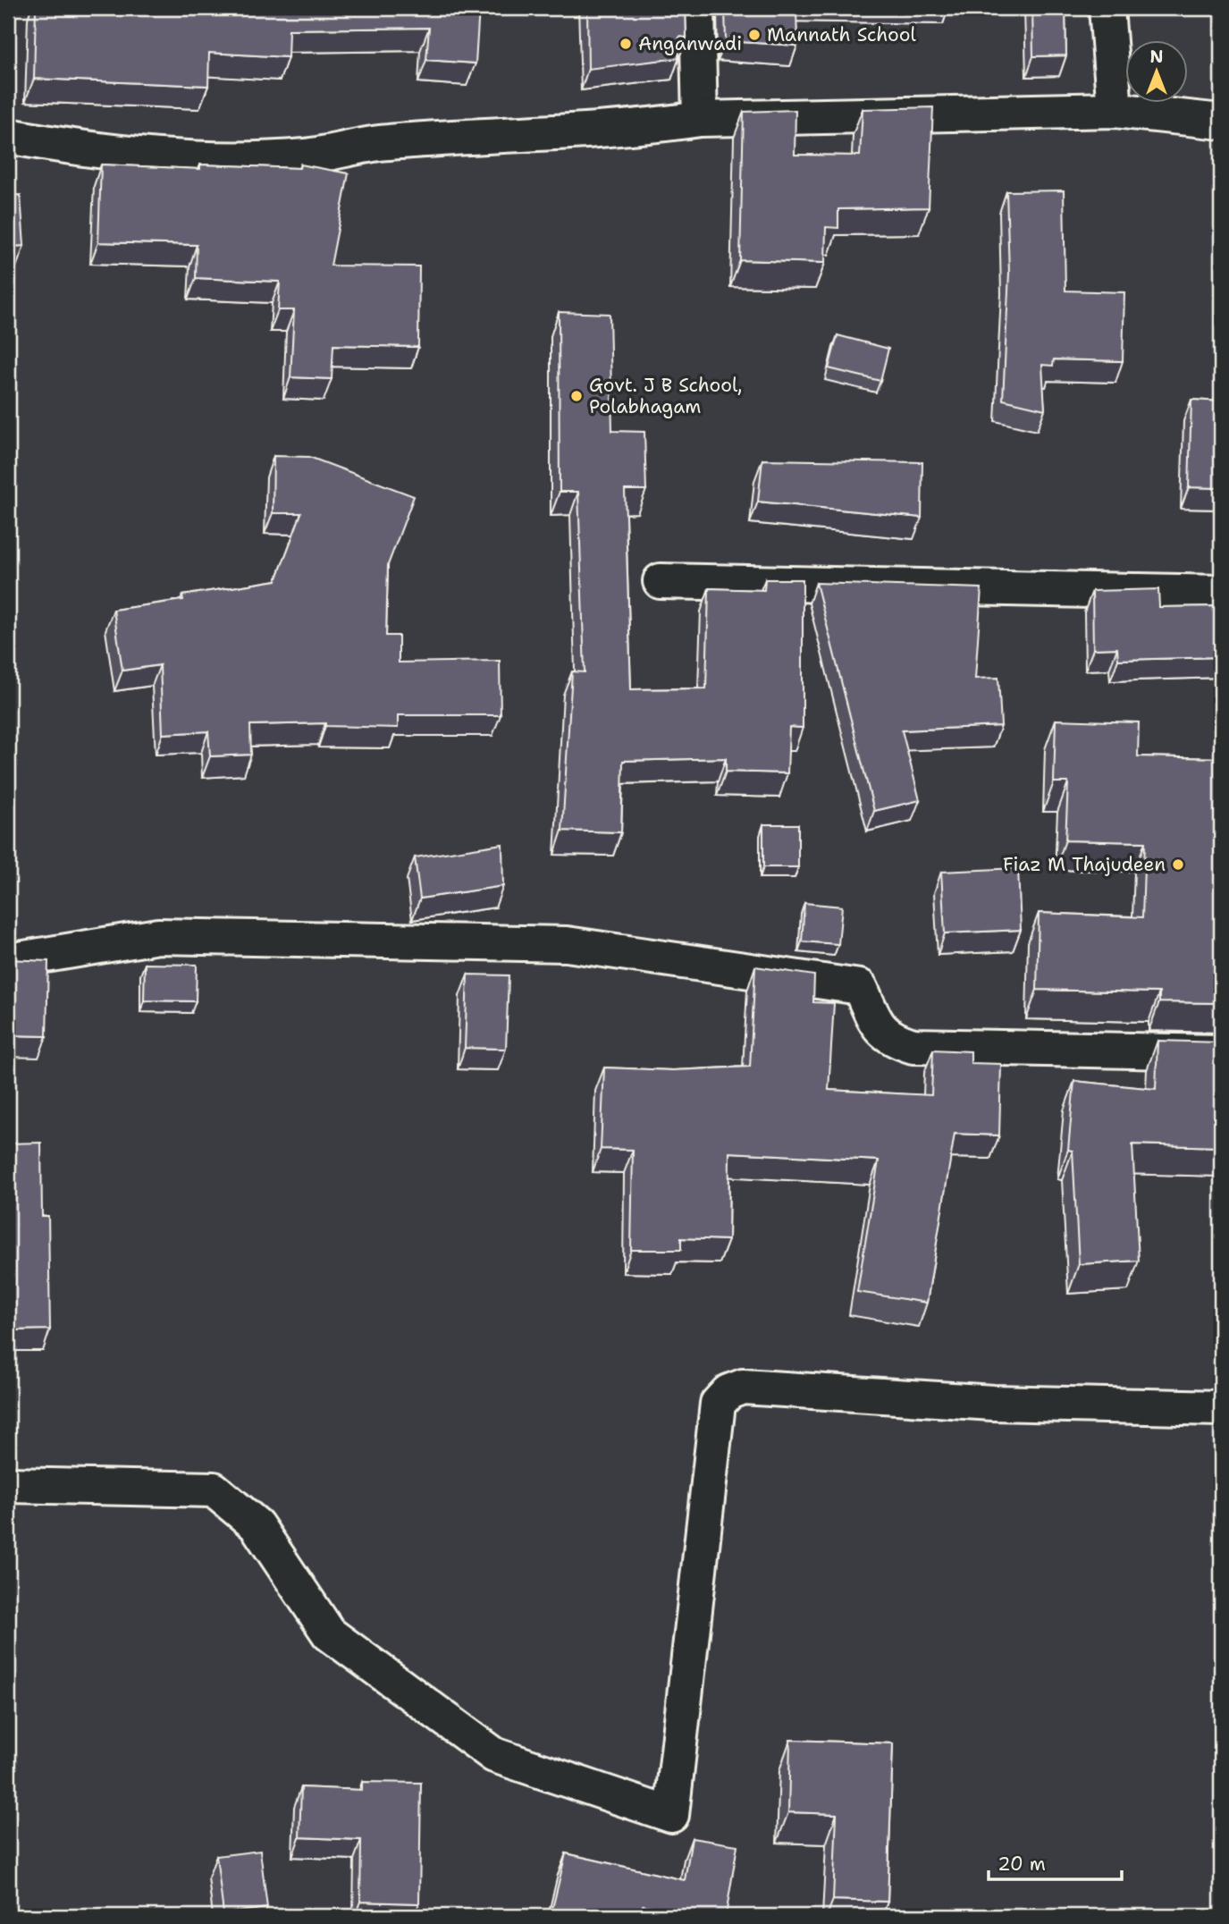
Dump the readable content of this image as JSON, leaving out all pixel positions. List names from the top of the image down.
{
  "places": [
    "Mannath School",
    "Anganwadi",
    "Govt. J B School, Polabhagam",
    "Fiaz M Thajudeen"
  ],
  "scale_bar": "20 m",
  "north": "top"
}
